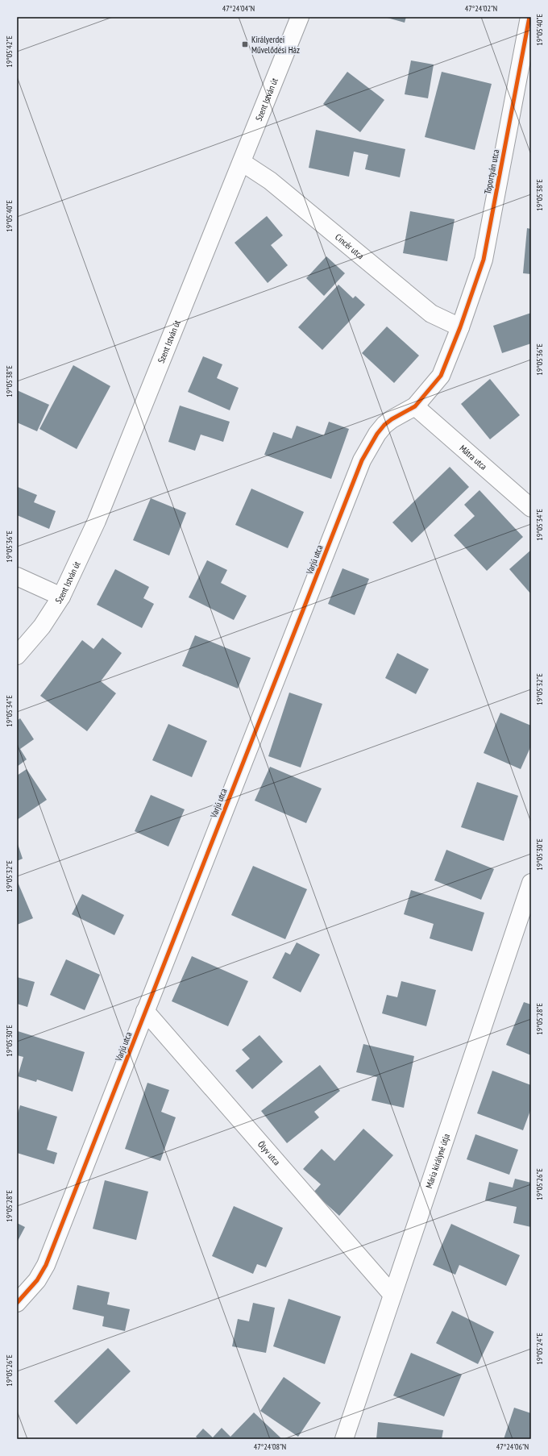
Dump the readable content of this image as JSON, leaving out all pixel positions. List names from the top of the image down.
{
  "streets": {
    "street": [
      "Szent István út",
      "Toportyán utca",
      "Cincér utca",
      "Mátra utca",
      "Varjú utca",
      "Ölyv utca",
      "Mária királyné útja"
    ]
  },
  "crossings": [
    ["Szent István út", "Cincér utca"],
    ["Toportyán utca", "Cincér utca"],
    ["Toportyán utca", "Varjú utca"],
    ["Cincér utca", "Varjú utca"],
    ["Mátra utca", "Varjú utca"],
    ["Varjú utca", "Ölyv utca"],
    ["Ölyv utca", "Mária királyné útja"]
  ],
  "places": {
    "transit": ["Királyerdei Művelődési Ház"]
  },
  "coordinates": [
    "47°24'04\"N",
    "47°24'02\"N",
    "19°05'40\"E",
    "19°05'42\"E",
    "19°05'38\"E",
    "19°05'36\"E",
    "19°05'34\"E",
    "19°05'32\"E",
    "19°05'30\"E",
    "19°05'28\"E",
    "19°05'26\"E",
    "19°05'24\"E",
    "47°24'08\"N",
    "47°24'06\"N"
  ]
}
